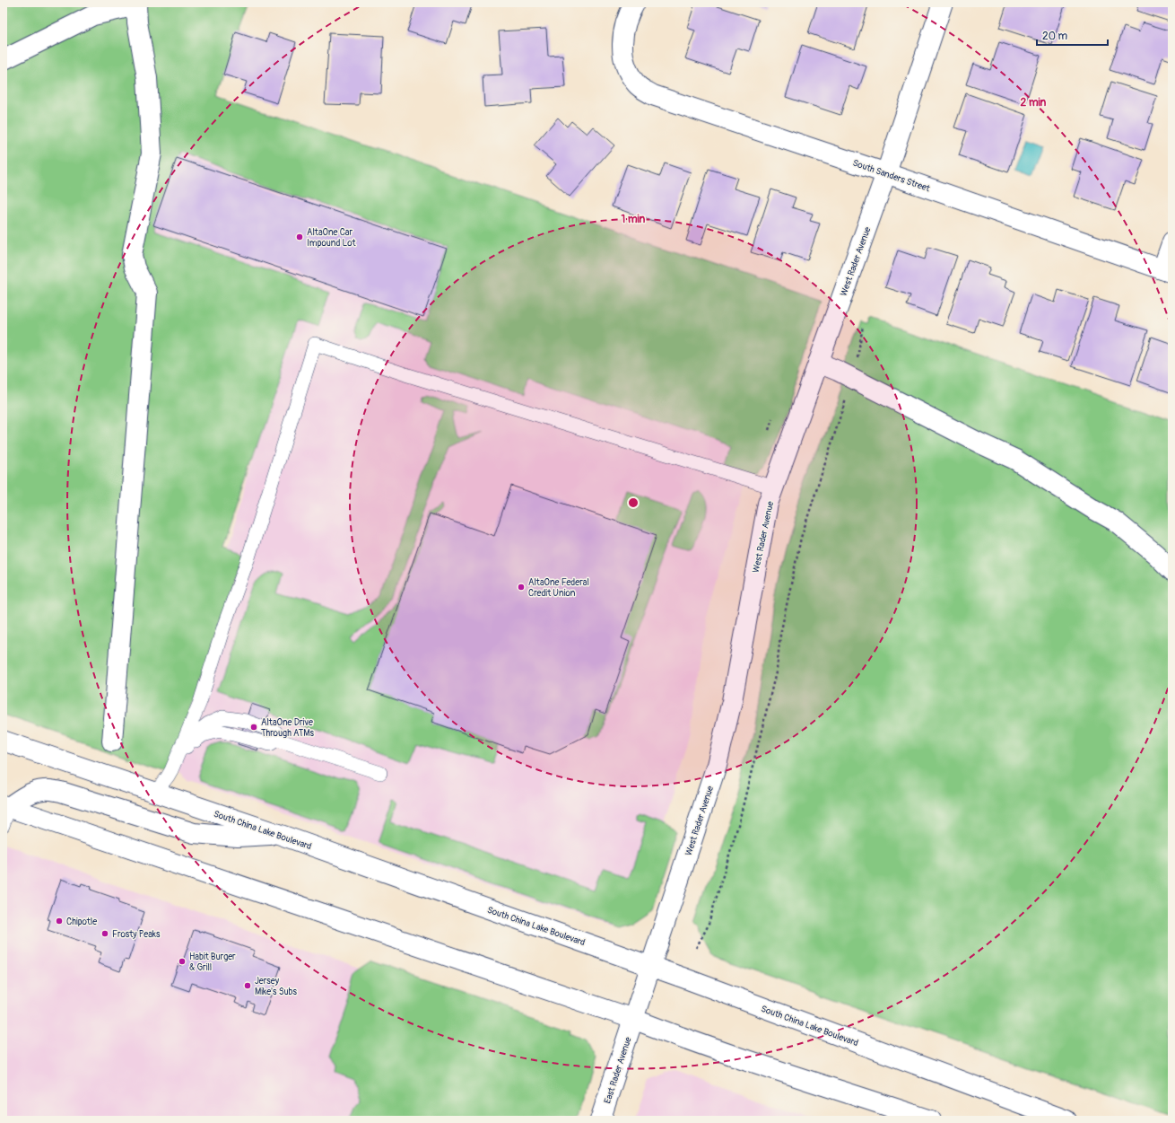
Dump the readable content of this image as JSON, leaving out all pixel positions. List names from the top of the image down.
{
  "streets": {
    "street": [
      "South Sanders Street",
      "West Rader Avenue",
      "South China Lake Boulevard",
      "East Rader Avenue"
    ]
  },
  "crossings": [
    ["South Sanders Street", "West Rader Avenue"],
    ["West Rader Avenue", "South China Lake Boulevard"],
    ["West Rader Avenue", "East Rader Avenue"]
  ],
  "places": [
    "AltaOne Car Impound Lot",
    "AltaOne Federal Credit Union",
    "AltaOne Drive Through ATMs",
    "Chipotle",
    "Frosty Peaks",
    "Habit Burger & Grill",
    "Jersey Mike's Subs"
  ],
  "scale_bar": "20 m",
  "rings": ["2 min", "1 min"]
}
